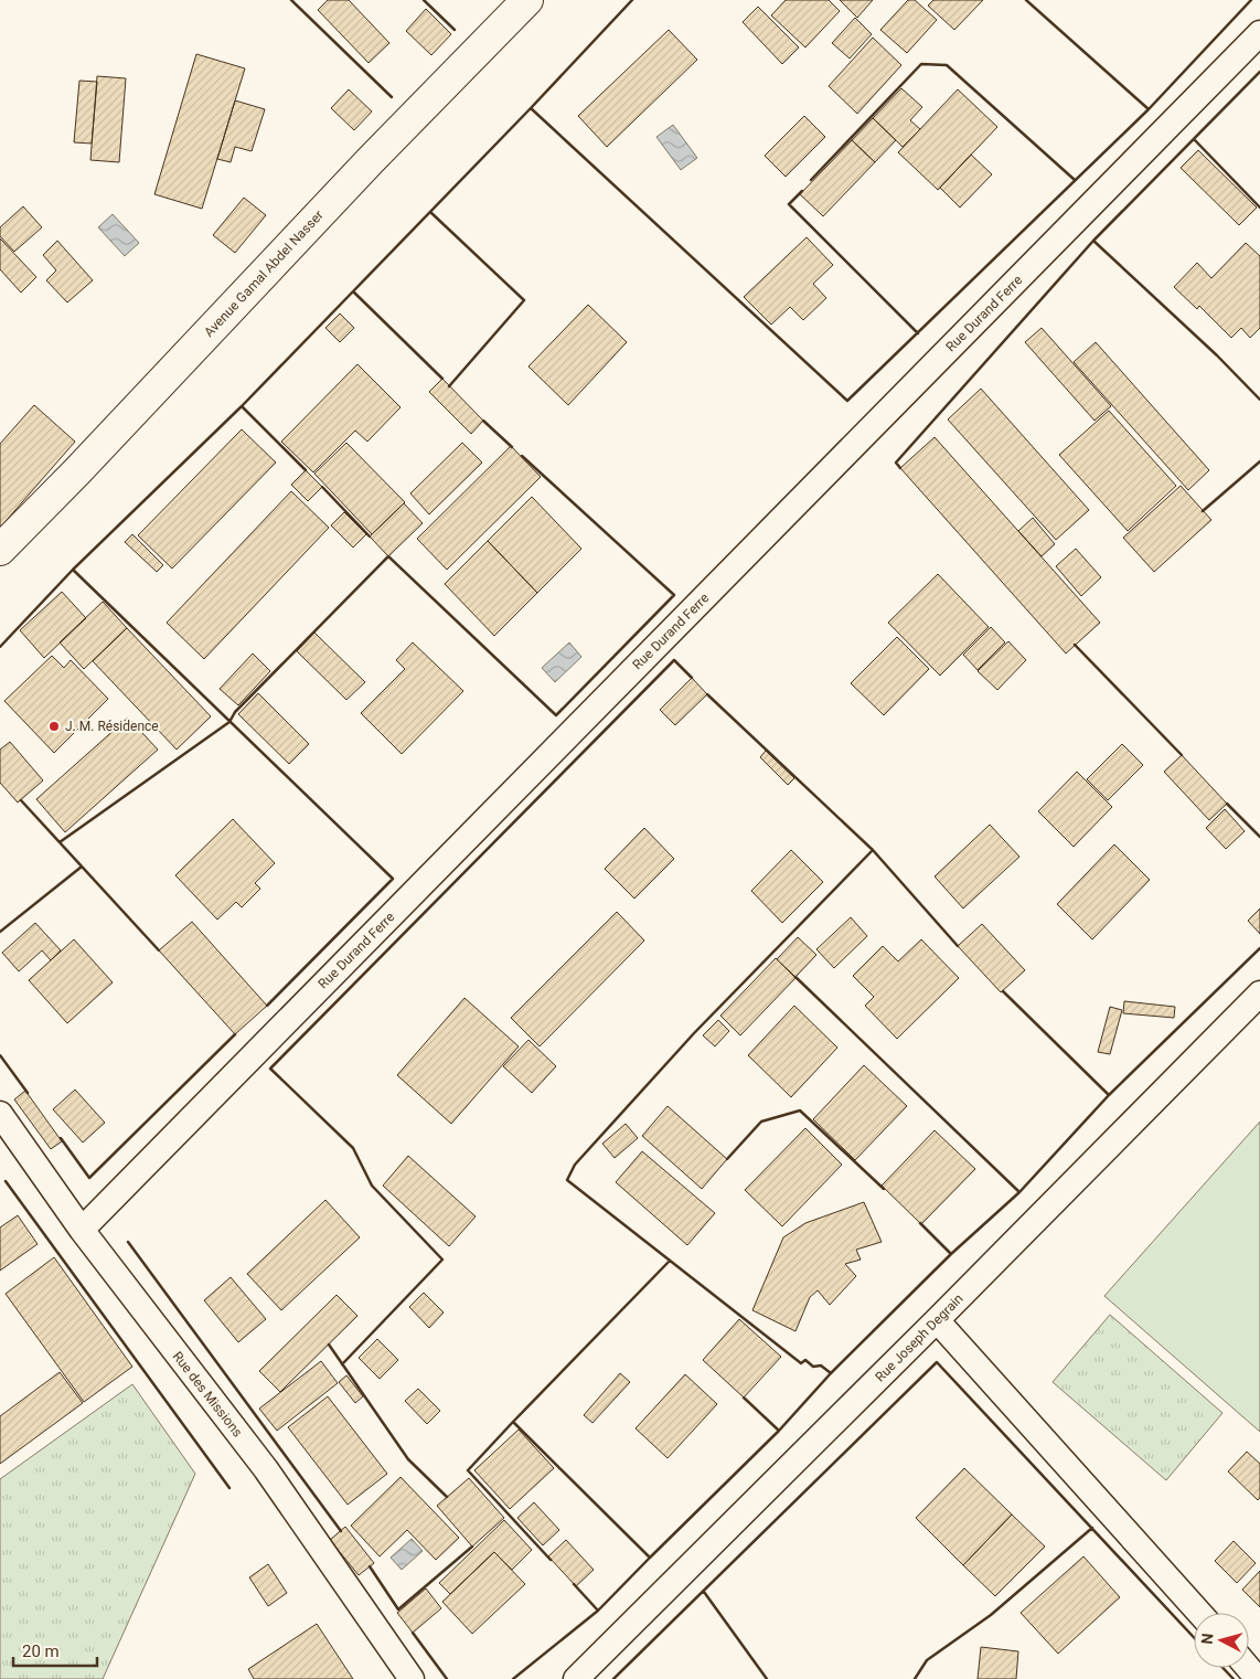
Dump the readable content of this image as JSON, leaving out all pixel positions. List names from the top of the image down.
{
  "streets": {
    "street": [
      "Avenue Gamal Abdel Nasser",
      "Rue Durand Ferre",
      "Rue Joseph Degrain",
      "Rue des Missions"
    ]
  },
  "crossings": [
    ["Rue Durand Ferre", "Rue des Missions"]
  ],
  "places": ["J. M. Résidence"],
  "scale_bar": "20 m",
  "north": "left"
}
